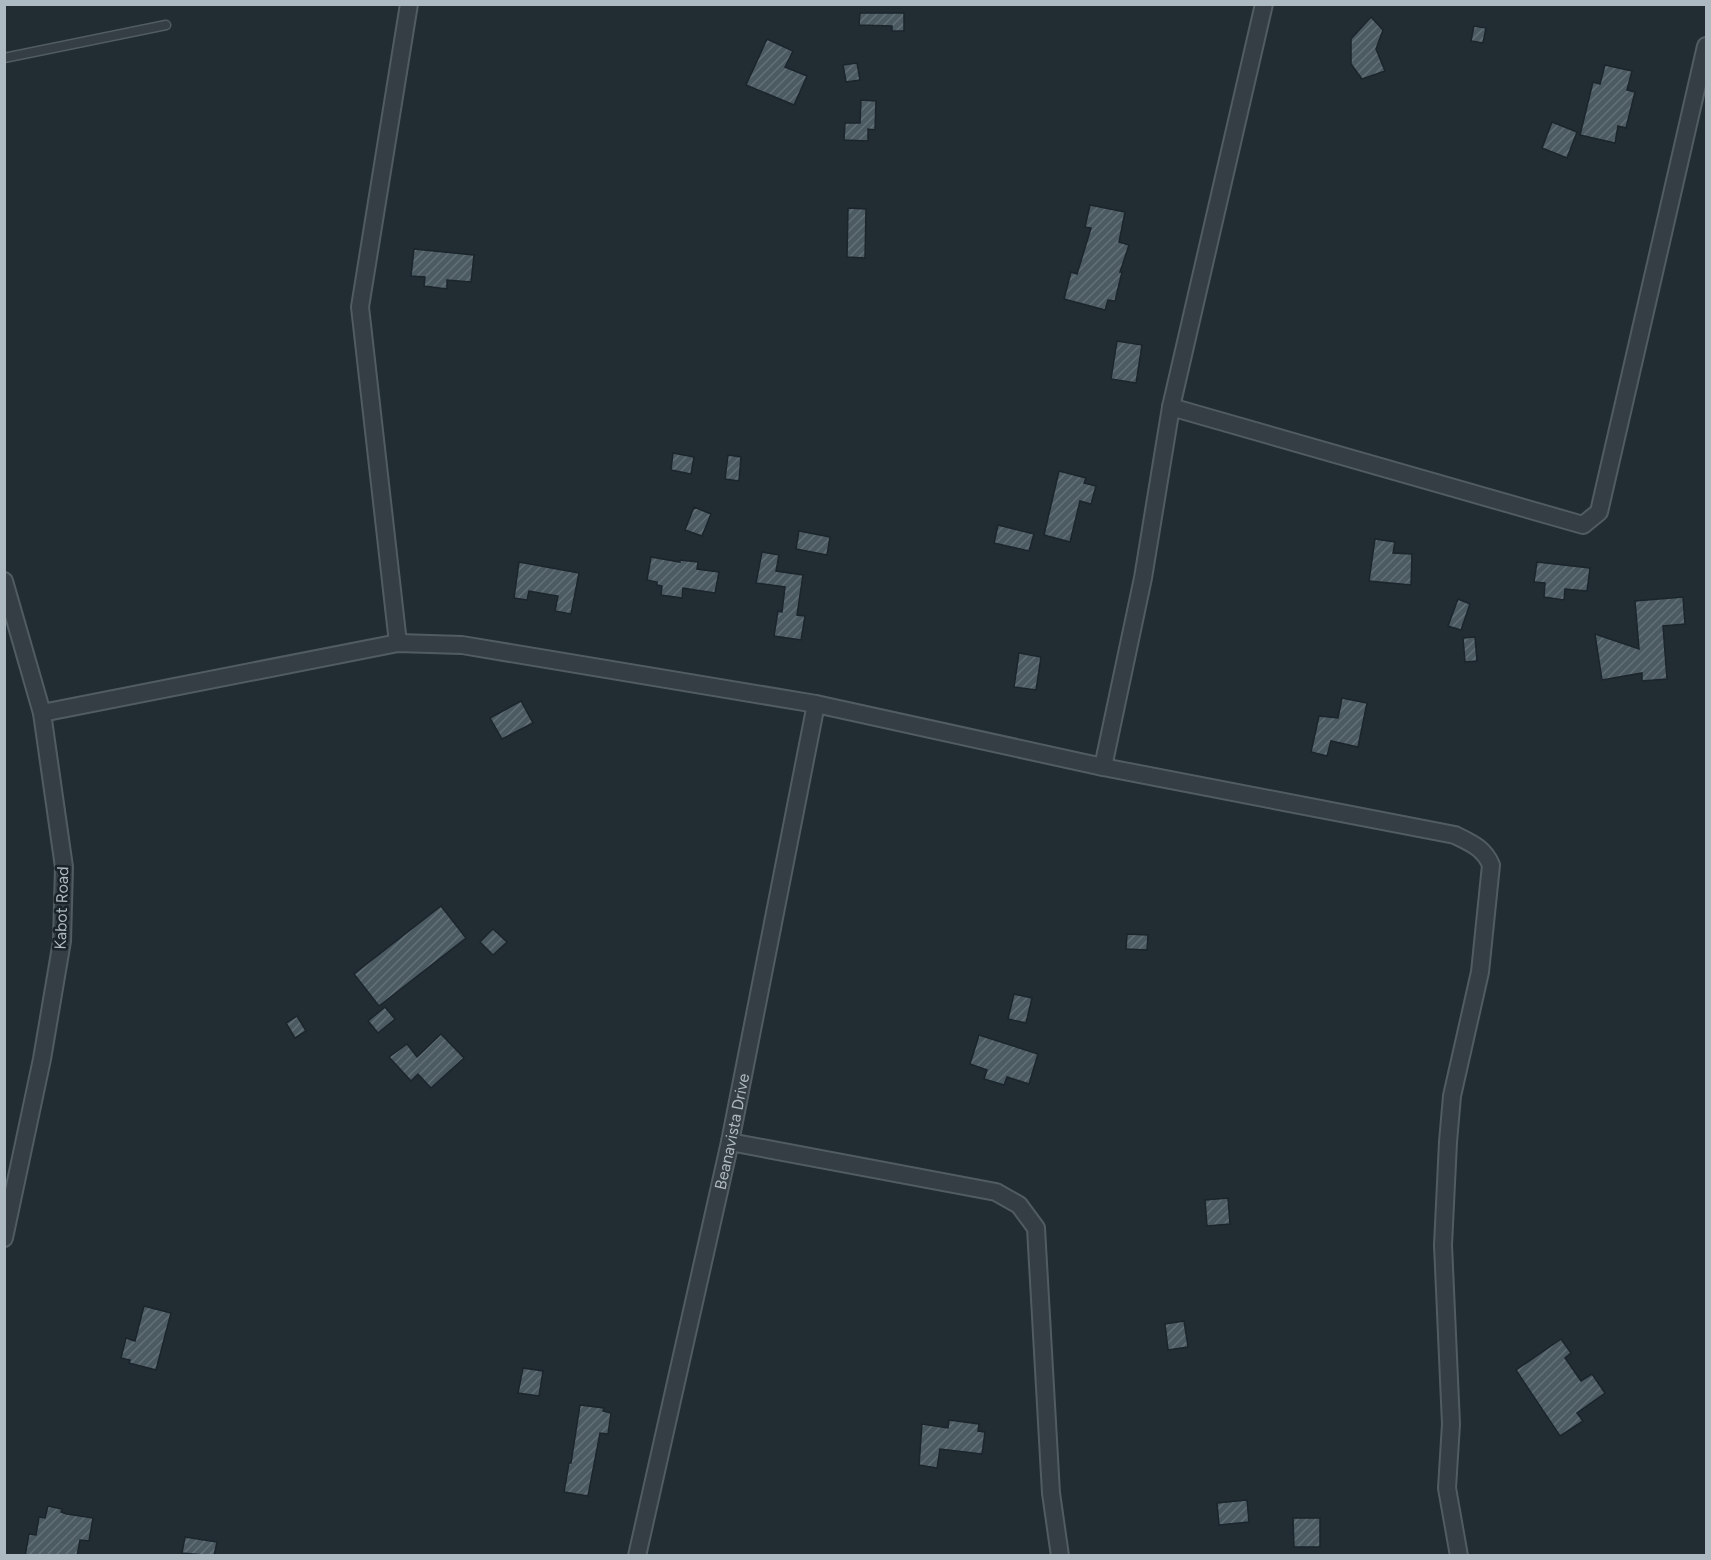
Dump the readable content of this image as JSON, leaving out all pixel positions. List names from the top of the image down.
{
  "streets": {
    "street": ["Kabot Road", "Beanavista Drive"]
  }
}
